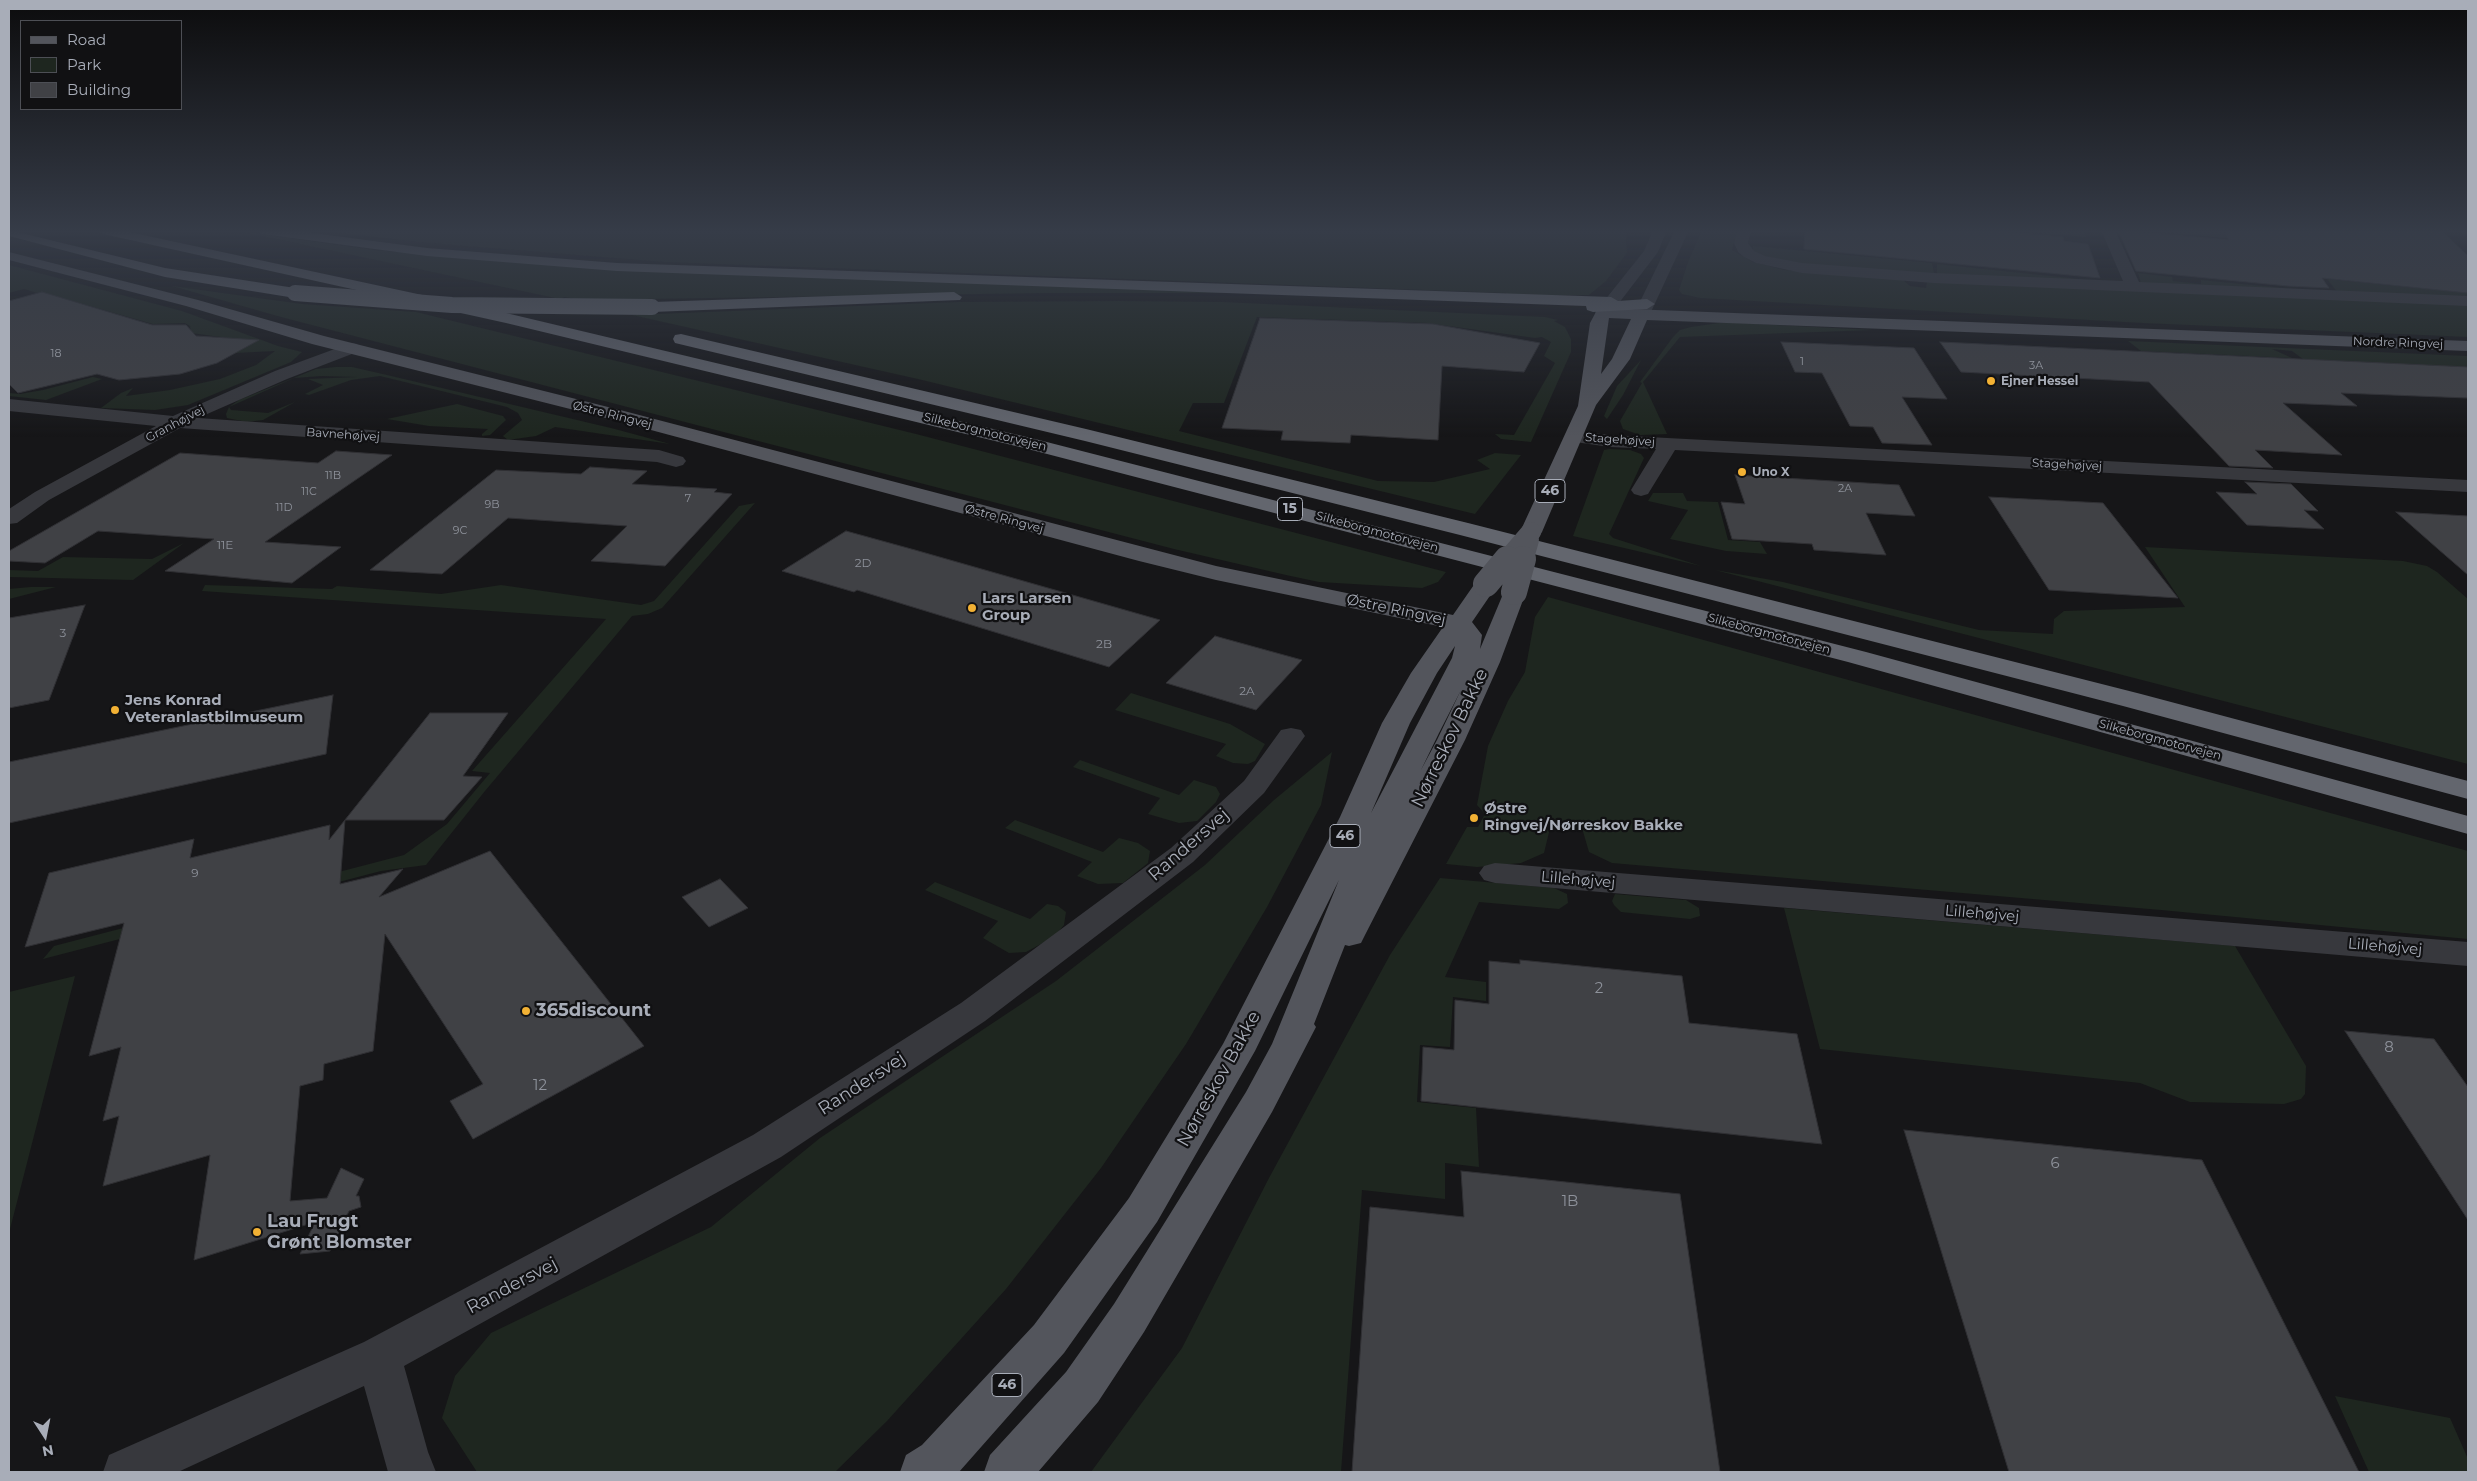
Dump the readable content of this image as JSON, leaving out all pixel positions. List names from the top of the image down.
{
  "streets": {
    "highway": ["Silkeborgmotorvejen", "15"],
    "main road": [
      "Nordre Ringvej",
      "Østre Ringvej",
      "46",
      "Nørreskov Bakke"
    ],
    "street": [
      "Granhøjvej",
      "Bavnehøjvej",
      "Stagehøjvej",
      "Randersvej",
      "Lillehøjvej"
    ]
  },
  "crossings": [
    ["Nordre Ringvej", "Nørreskov Bakke"],
    ["Østre Ringvej", "Granhøjvej"],
    ["Østre Ringvej", "Nørreskov Bakke"],
    ["Granhøjvej", "Bavnehøjvej"],
    ["Stagehøjvej", "Nørreskov Bakke"]
  ],
  "places": [
    "Ejner Hessel",
    "Uno X",
    "Lars Larsen Group",
    "Jens Konrad Veteranlastbilmuseum",
    "Østre Ringvej/Nørreskov Bakke",
    "365discount",
    "Lau Frugt Grønt Blomster"
  ],
  "house_numbers": [
    "18",
    "1",
    "3A",
    "11B",
    "2A",
    "11C",
    "7",
    "9B",
    "11D",
    "9C",
    "11E",
    "2D",
    "3",
    "2B",
    "2A",
    "9",
    "2",
    "8",
    "12",
    "6",
    "1B"
  ],
  "legend": ["Road", "Park", "Building"],
  "north": "bottom"
}
